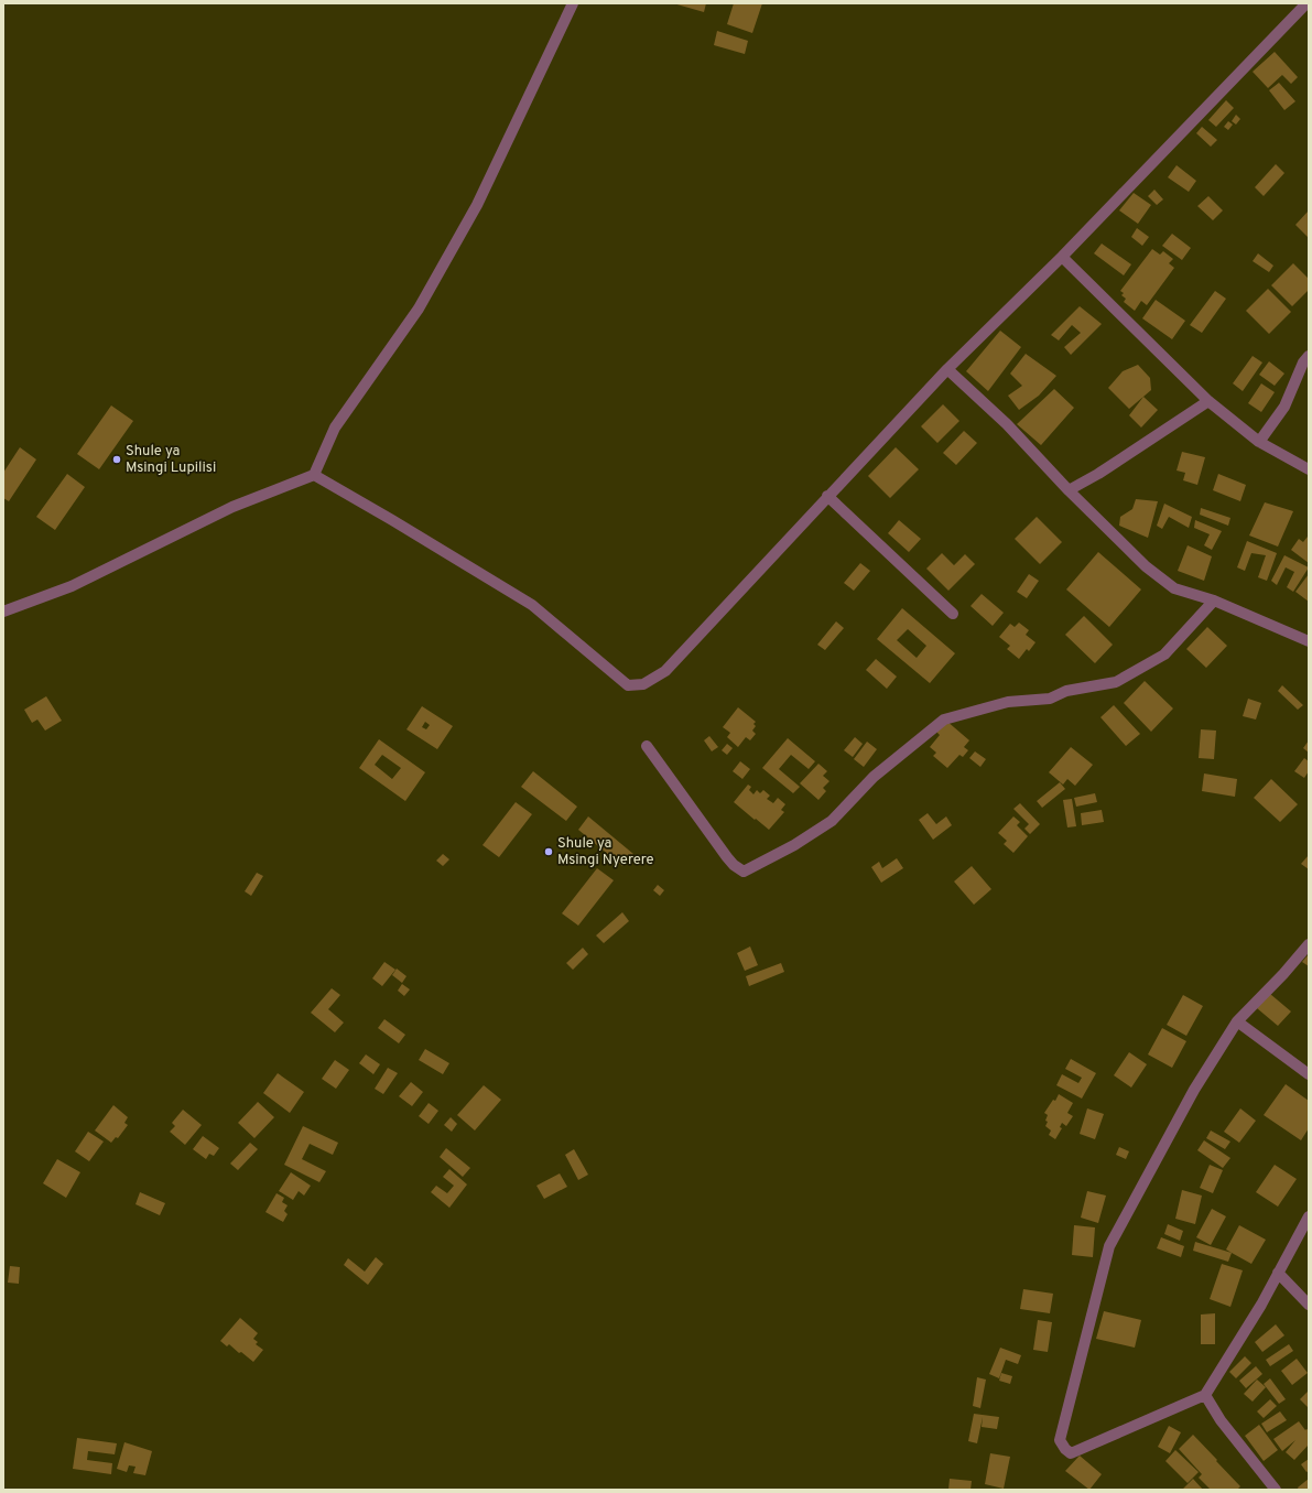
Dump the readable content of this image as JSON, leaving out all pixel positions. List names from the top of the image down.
{
  "places": ["Shule ya Msingi Lupilisi", "Shule ya Msingi Nyerere"]
}
